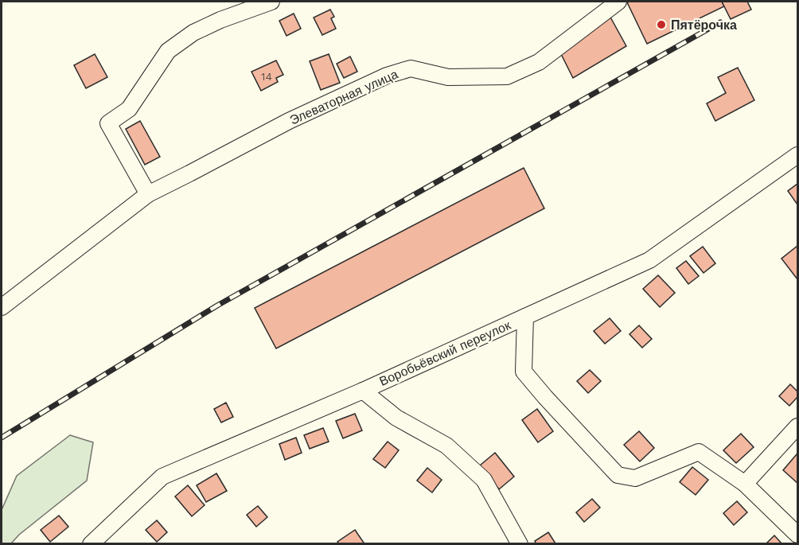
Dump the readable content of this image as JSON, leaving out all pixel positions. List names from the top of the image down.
{
  "streets": {
    "street": ["Элеваторная улица", "Воробьёвский переулок"]
  },
  "places": ["Пятёрочка"],
  "house_numbers": ["14"]
}
